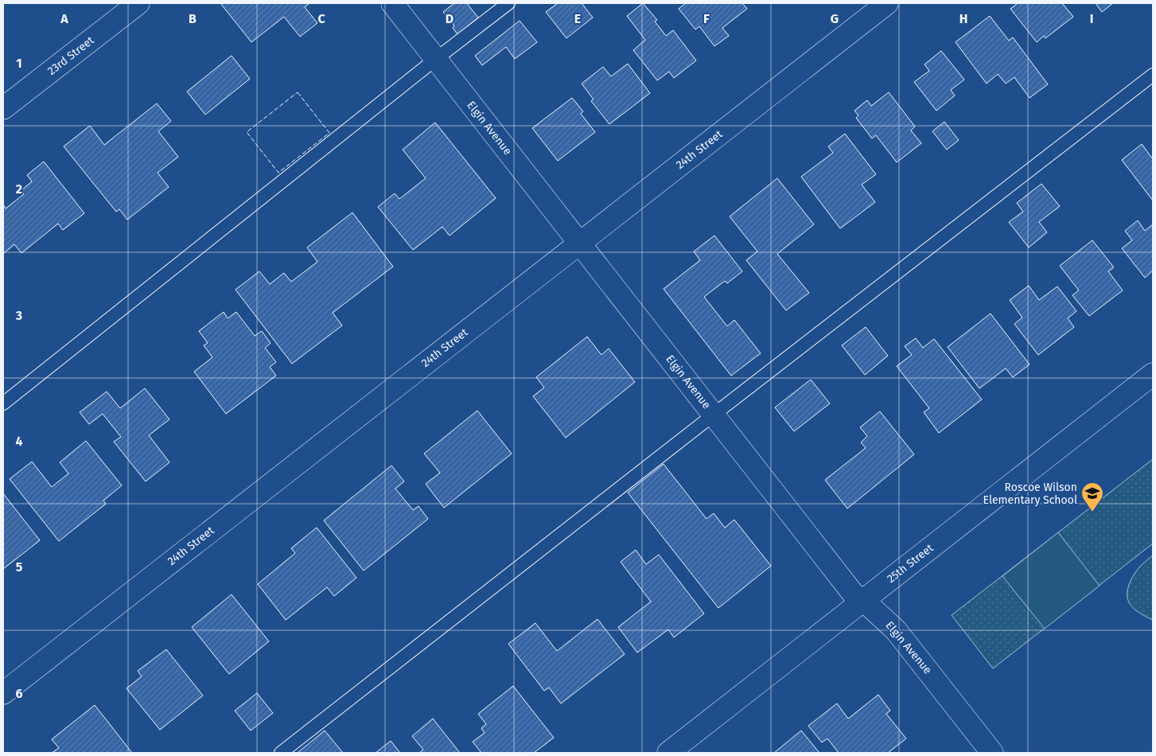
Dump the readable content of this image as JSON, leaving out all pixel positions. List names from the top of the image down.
{
  "streets": {
    "street": [
      "23rd Street",
      "Elgin Avenue",
      "24th Street",
      "25th Street"
    ]
  },
  "crossings": [
    ["Elgin Avenue", "24th Street"],
    ["Elgin Avenue", "25th Street"]
  ],
  "places": {
    "school or university": ["Roscoe Wilson Elementary School"]
  },
  "grid": {
    "columns": [
      "A",
      "B",
      "C",
      "D",
      "E",
      "F",
      "G",
      "H",
      "I"
    ],
    "rows": [
      "1",
      "2",
      "3",
      "4",
      "5",
      "6"
    ]
  }
}
